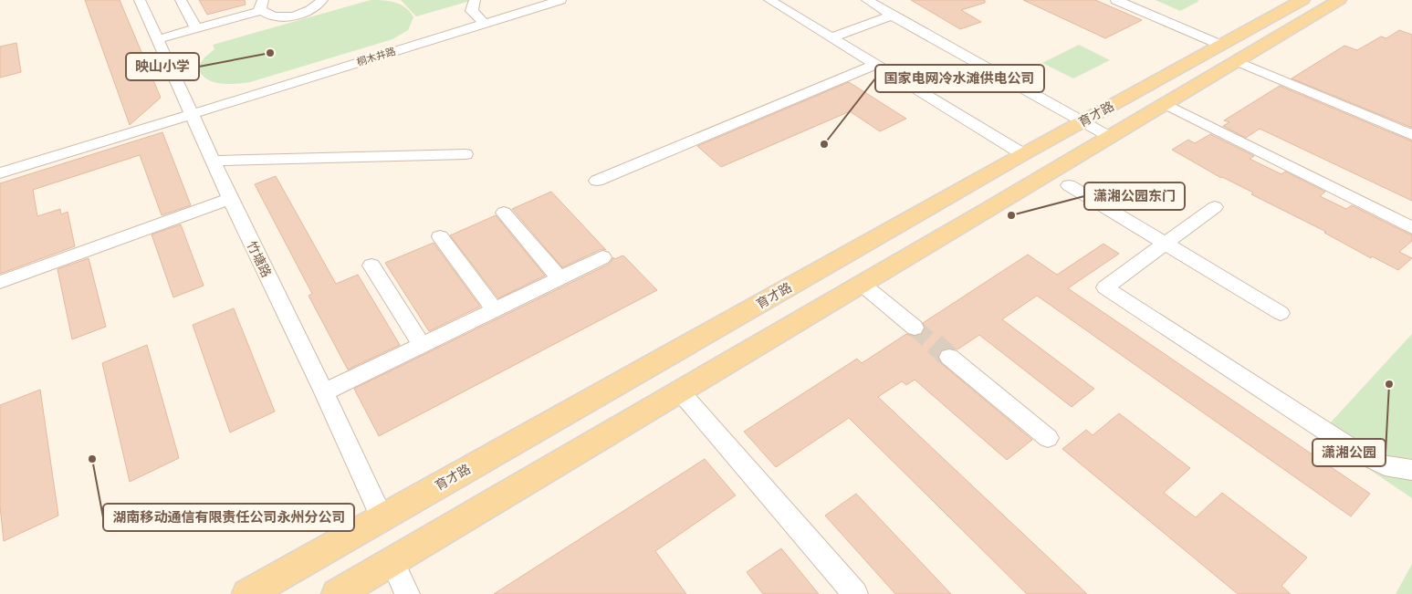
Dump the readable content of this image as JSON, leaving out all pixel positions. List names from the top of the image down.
{
  "streets": {
    "main road": ["育才路"],
    "street": ["桐木井路", "竹塘路"]
  },
  "crossings": [
    ["桐木井路", "竹塘路"],
    ["育才路", "竹塘路"]
  ],
  "places": [
    "映山小学",
    "国家电网冷水滩供电公司",
    "潇湘公园东门",
    "潇湘公园",
    "湖南移动通信有限责任公司永州分公司"
  ]
}
